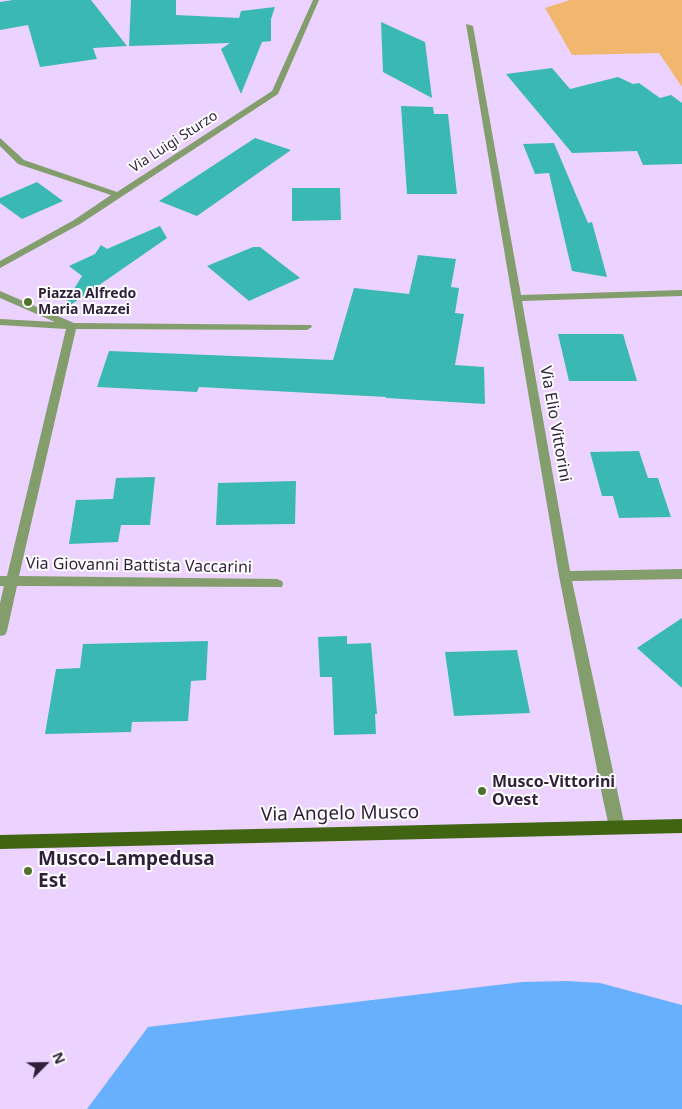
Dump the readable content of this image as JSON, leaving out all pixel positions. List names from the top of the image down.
{
  "streets": {
    "main road": ["Via Angelo Musco"],
    "street": ["Via Luigi Sturzo", "Via Elio Vittorini", "Via Giovanni Battista Vaccarini"]
  },
  "crossings": [
    ["Via Elio Vittorini", "Via Angelo Musco"]
  ],
  "places": ["Piazza Alfredo Maria Mazzei", "Musco-Vittorini Ovest", "Musco-Lampedusa Est"],
  "north": "top right"
}
